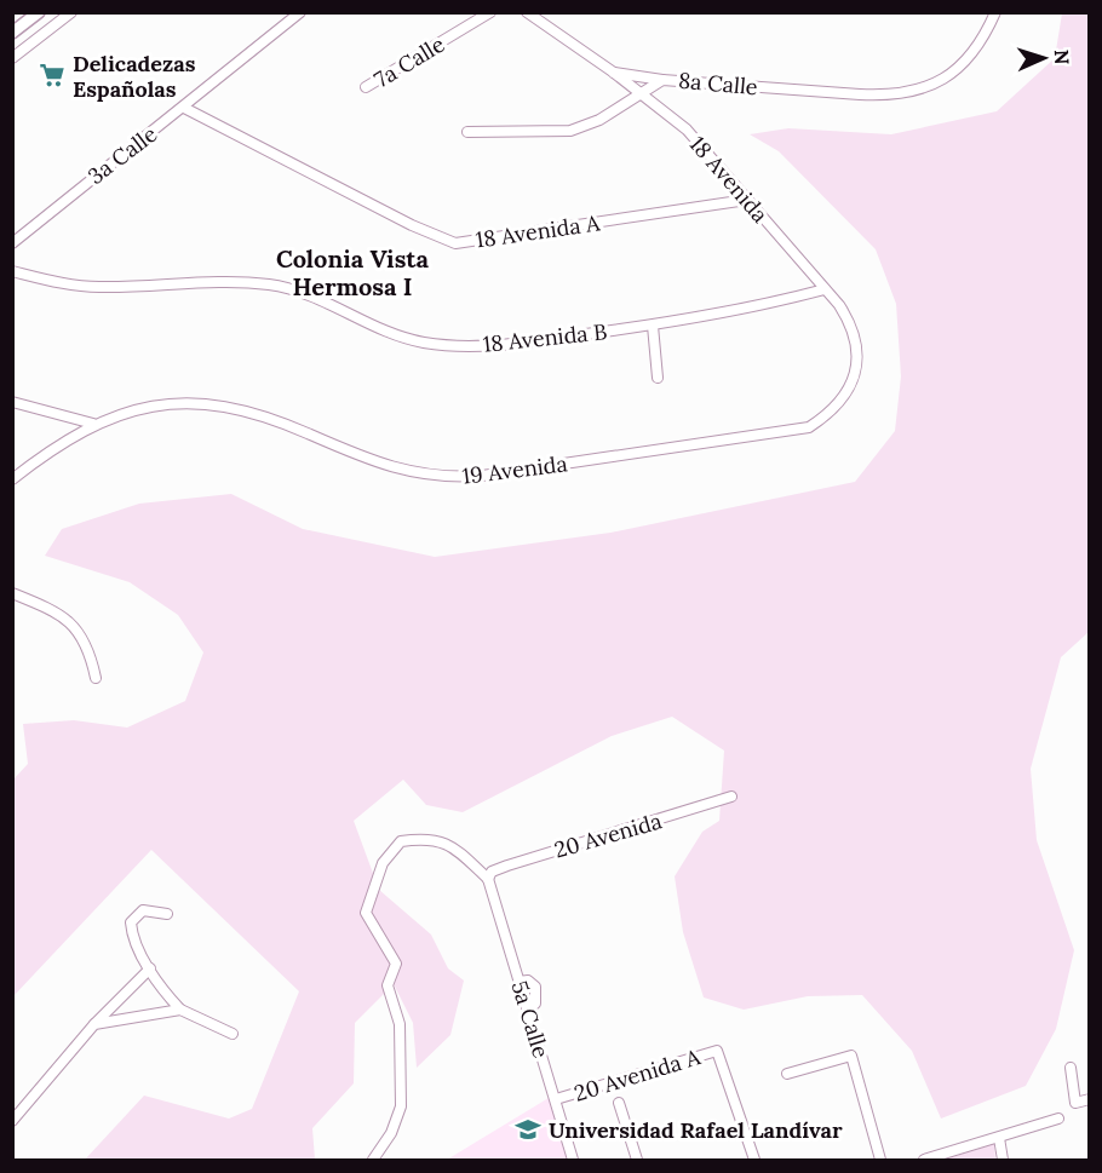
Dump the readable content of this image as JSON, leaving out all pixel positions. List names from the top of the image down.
{
  "streets": {
    "street": [
      "7a Calle",
      "8a Calle",
      "3a Calle",
      "18 Avenida",
      "18 Avenida A",
      "18 Avenida B",
      "19 Avenida",
      "20 Avenida",
      "5a Calle",
      "20 Avenida A"
    ]
  },
  "crossings": [
    ["8a Calle", "18 Avenida"],
    ["3a Calle", "18 Avenida A"],
    ["18 Avenida", "18 Avenida A"],
    ["18 Avenida", "18 Avenida B"],
    ["18 Avenida", "19 Avenida"],
    ["20 Avenida", "5a Calle"],
    ["5a Calle", "20 Avenida A"]
  ],
  "districts": ["Colonia Vista Hermosa I"],
  "places": {
    "supermarket": ["Delicadezas Españolas"],
    "school or university": ["Universidad Rafael Landívar"]
  },
  "north": "right"
}
